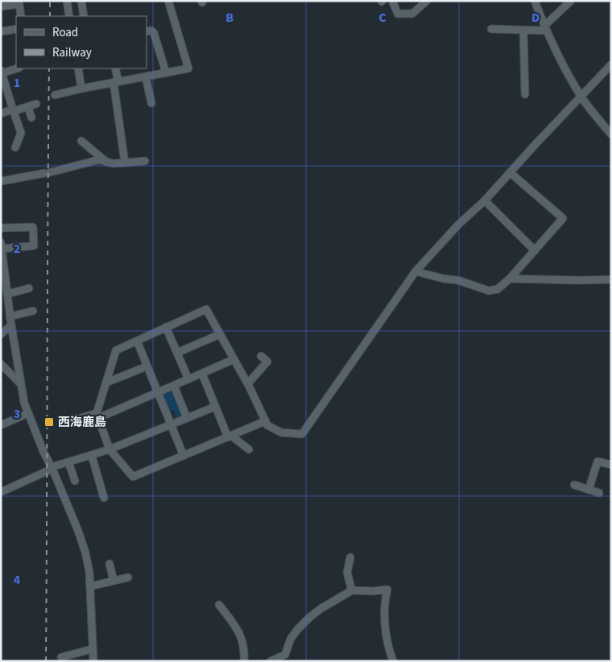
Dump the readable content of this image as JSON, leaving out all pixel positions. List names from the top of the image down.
{
  "places": {
    "transit": ["西海鹿島"]
  },
  "legend": ["Road", "Railway"],
  "grid": {
    "columns": ["B", "C", "D"],
    "rows": [
      "1",
      "2",
      "3",
      "4"
    ]
  }
}
